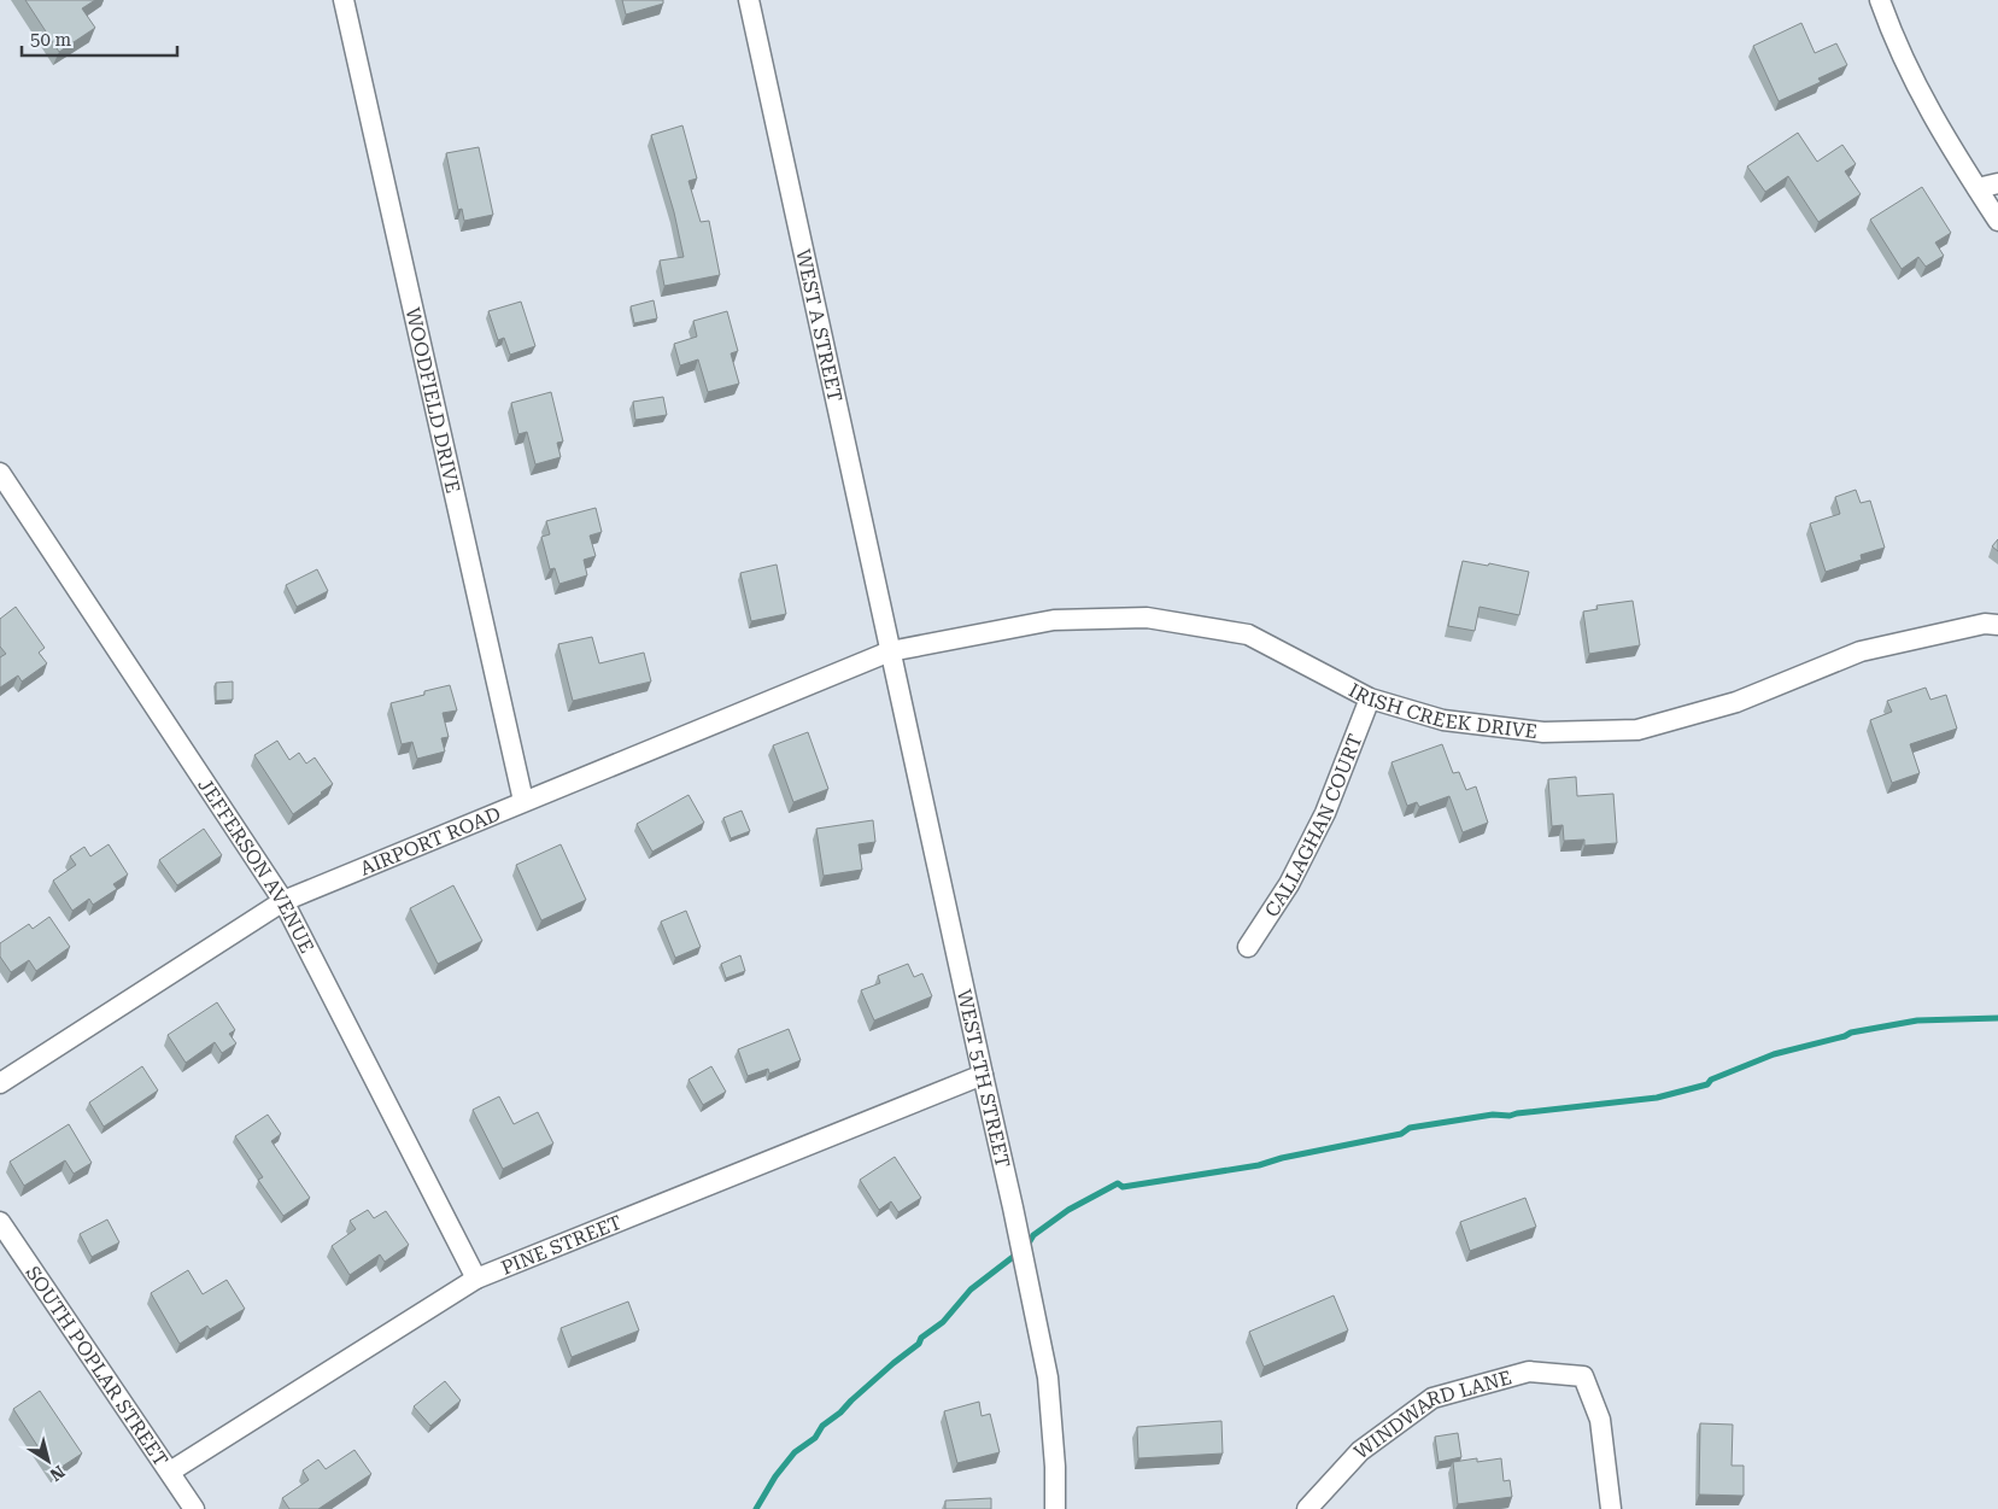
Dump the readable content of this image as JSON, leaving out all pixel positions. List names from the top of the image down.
{
  "streets": {
    "street": [
      "WEST A STREET",
      "WOODFIELD DRIVE",
      "IRISH CREEK DRIVE",
      "CALLAGHAN COURT",
      "AIRPORT ROAD",
      "JEFFERSON AVENUE",
      "WEST 5TH STREET",
      "PINE STREET",
      "SOUTH POPLAR STREET",
      "WINDWARD LANE"
    ]
  },
  "crossings": [
    ["WEST A STREET", "IRISH CREEK DRIVE"],
    ["WEST A STREET", "AIRPORT ROAD"],
    ["WEST A STREET", "WEST 5TH STREET"],
    ["WOODFIELD DRIVE", "AIRPORT ROAD"],
    ["IRISH CREEK DRIVE", "CALLAGHAN COURT"],
    ["IRISH CREEK DRIVE", "AIRPORT ROAD"],
    ["IRISH CREEK DRIVE", "WEST 5TH STREET"],
    ["AIRPORT ROAD", "JEFFERSON AVENUE"],
    ["AIRPORT ROAD", "WEST 5TH STREET"],
    ["JEFFERSON AVENUE", "PINE STREET"],
    ["WEST 5TH STREET", "PINE STREET"],
    ["PINE STREET", "SOUTH POPLAR STREET"]
  ],
  "scale_bar": "50 m",
  "north": "bottom right"
}
